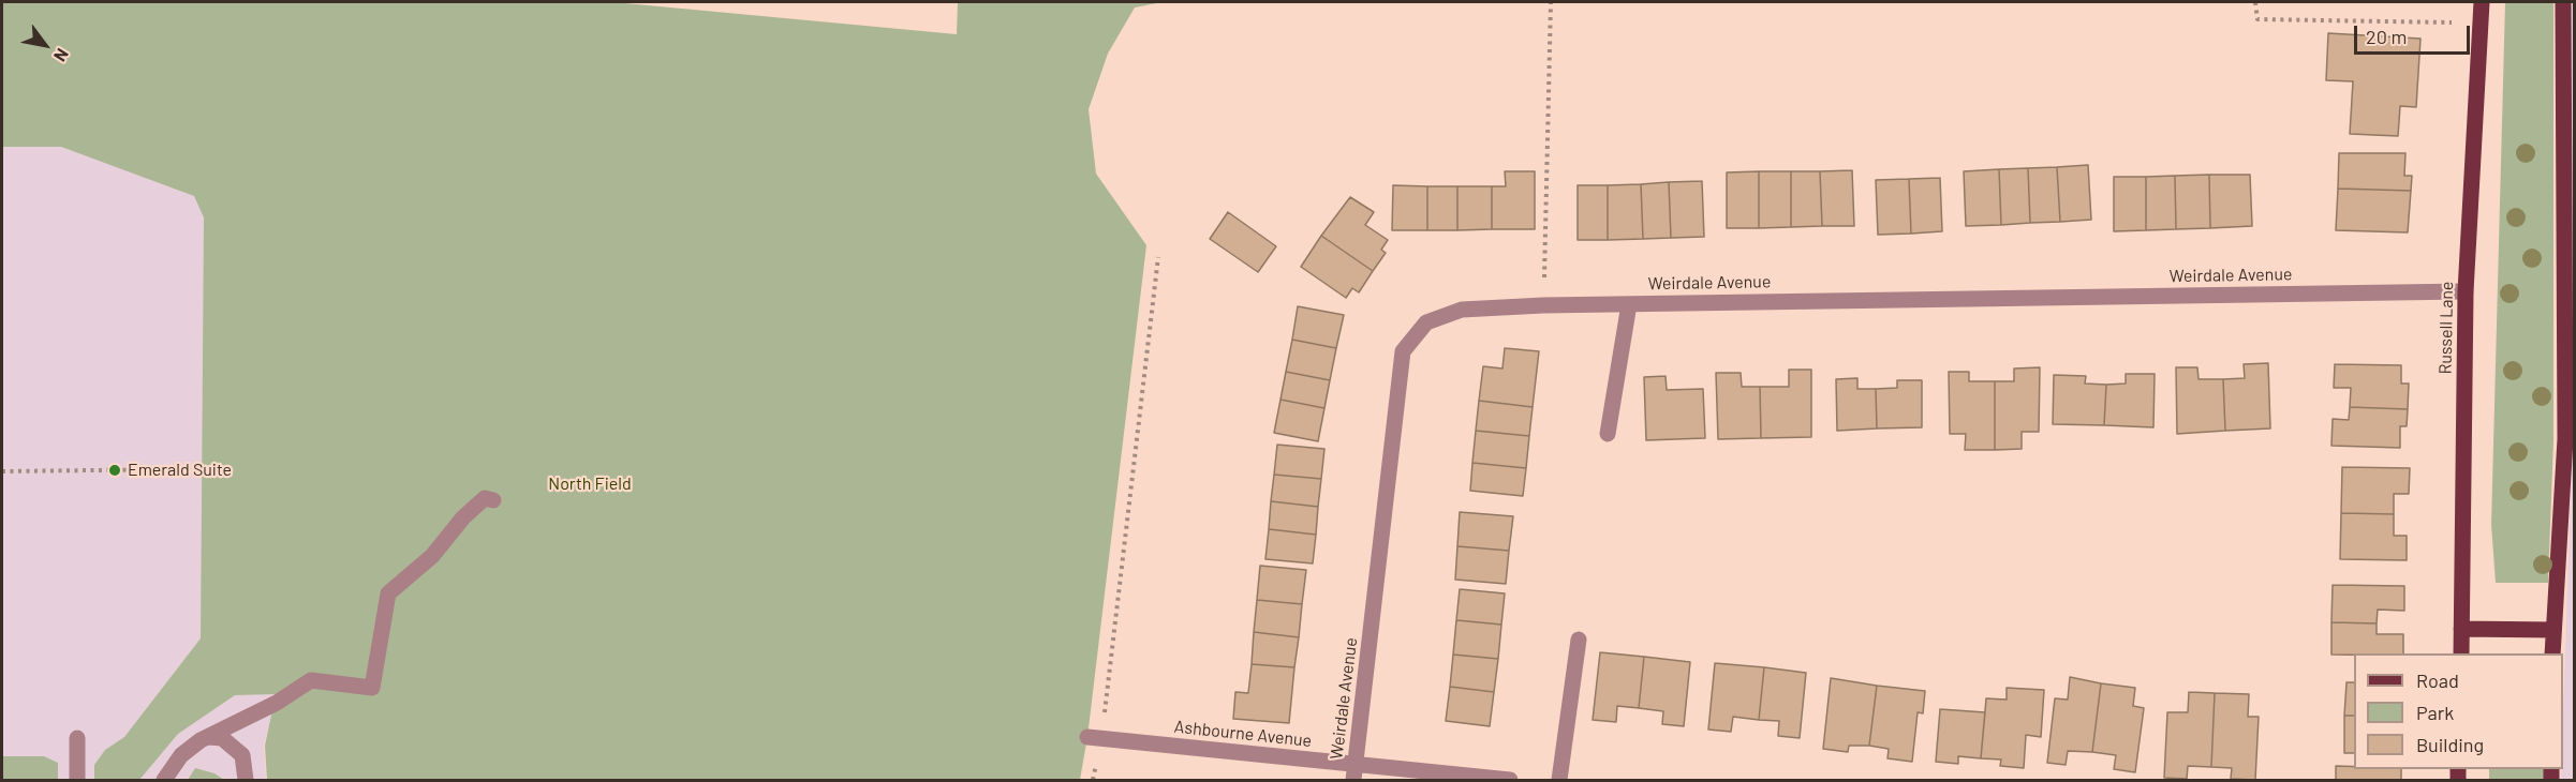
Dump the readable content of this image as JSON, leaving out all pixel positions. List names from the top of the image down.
{
  "streets": {
    "main road": ["Russell Lane"],
    "street": ["Weirdale Avenue", "Ashbourne Avenue"]
  },
  "crossings": [
    ["Weirdale Avenue", "Russell Lane"],
    ["Weirdale Avenue", "Ashbourne Avenue"]
  ],
  "parks": ["North Field"],
  "places": ["Emerald Suite"],
  "legend": ["Road", "Park", "Building"],
  "scale_bar": "20 m",
  "north": "bottom right"
}
